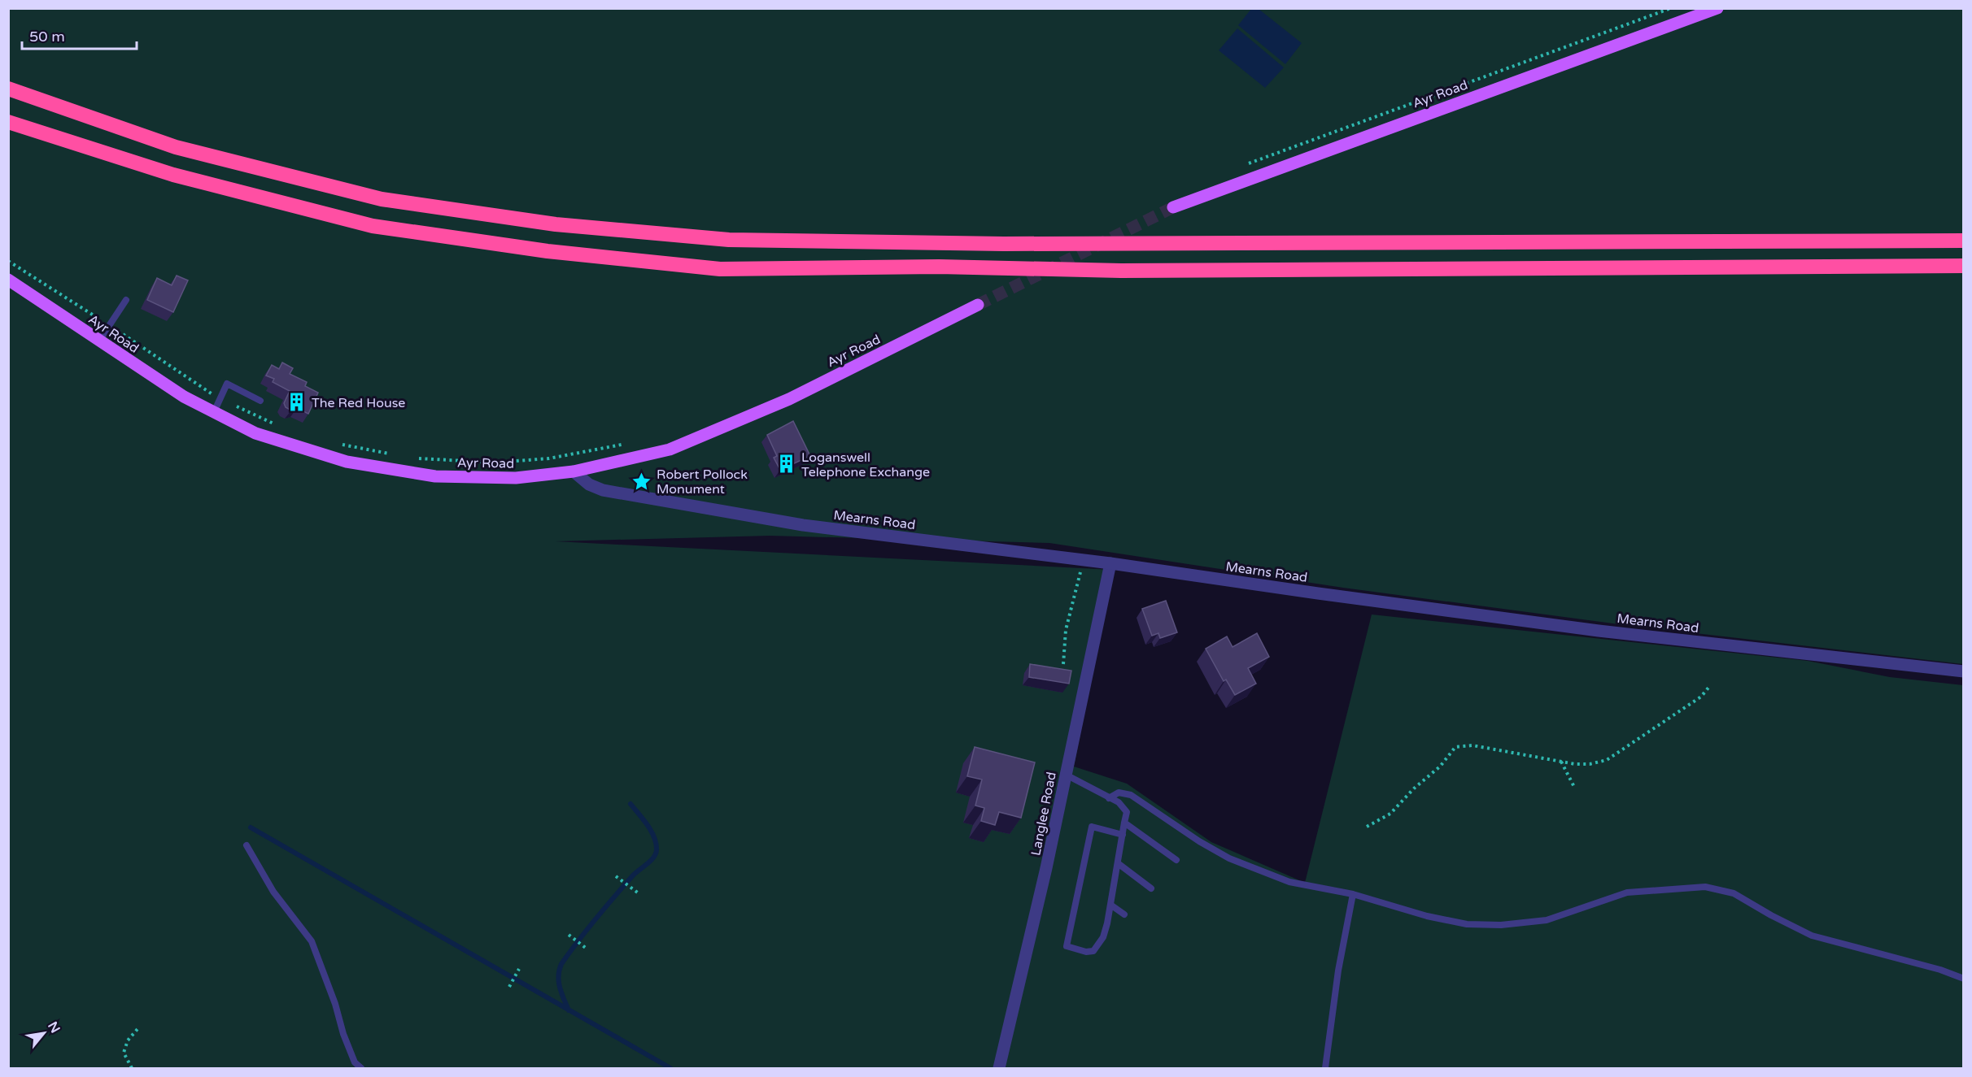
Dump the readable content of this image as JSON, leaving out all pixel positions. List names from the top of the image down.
{
  "streets": {
    "main road": ["Ayr Road"],
    "street": ["Mearns Road", "Langlee Road"]
  },
  "crossings": [
    ["Ayr Road", "Mearns Road"],
    ["Mearns Road", "Langlee Road"]
  ],
  "places": {
    "building": ["The Red House", "Loganswell Telephone Exchange"],
    "place": ["Robert Pollock Monument"]
  },
  "scale_bar": "50 m",
  "north": "top right"
}
